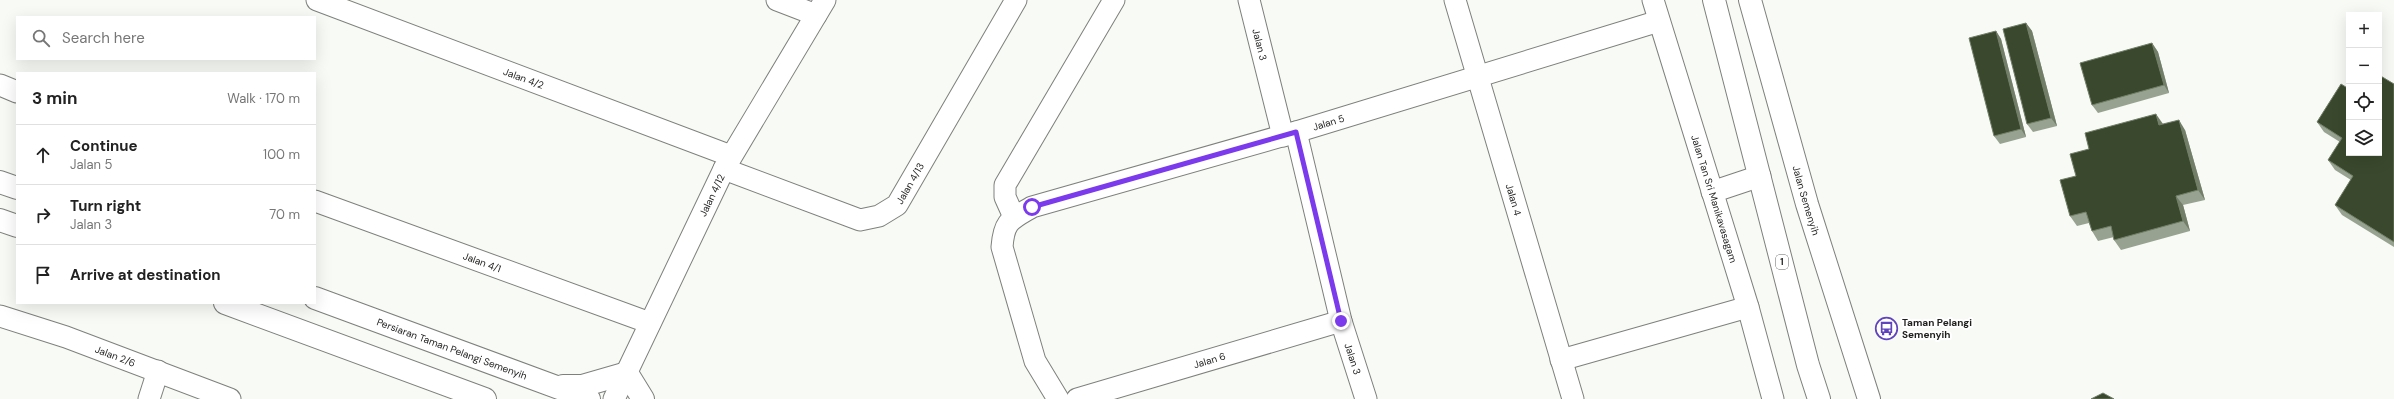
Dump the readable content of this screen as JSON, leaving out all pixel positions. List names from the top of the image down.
{
  "streets": {
    "main road": ["Jalan Semenyih", "1", "Persiaran Taman Pelangi Semenyih"],
    "street": [
      "Jalan 3",
      "Jalan 4/2",
      "Jalan 5",
      "Jalan 4/13",
      "Jalan 4/12",
      "Jalan Tan Sri Manikavasagam",
      "Jalan 4",
      "Jalan 4/1",
      "Jalan 2/6",
      "Jalan 6"
    ]
  },
  "crossings": [
    ["Jalan 3", "Jalan 5"],
    ["Jalan 3", "Jalan 6"],
    ["Jalan 4/2", "Jalan 4/13"],
    ["Jalan 4/2", "Jalan 4/12"],
    ["Jalan 5", "Jalan Tan Sri Manikavasagam"],
    ["Jalan 5", "Jalan 4"],
    ["Jalan 4/13", "Jalan 4/12"],
    ["Jalan 4/12", "Jalan 4/1"]
  ],
  "places": {
    "bus stop": ["Taman Pelangi Semenyih"]
  },
  "page": {
    "map_buttons": ["+", "−"],
    "search": "Search here",
    "heading": ["3 min", "Walk · 170 m"],
    "list": [
      ["Continue", "Jalan 5", "100 m"],
      ["Turn right", "Jalan 3", "70 m"],
      "Arrive at destination"
    ]
  }
}
